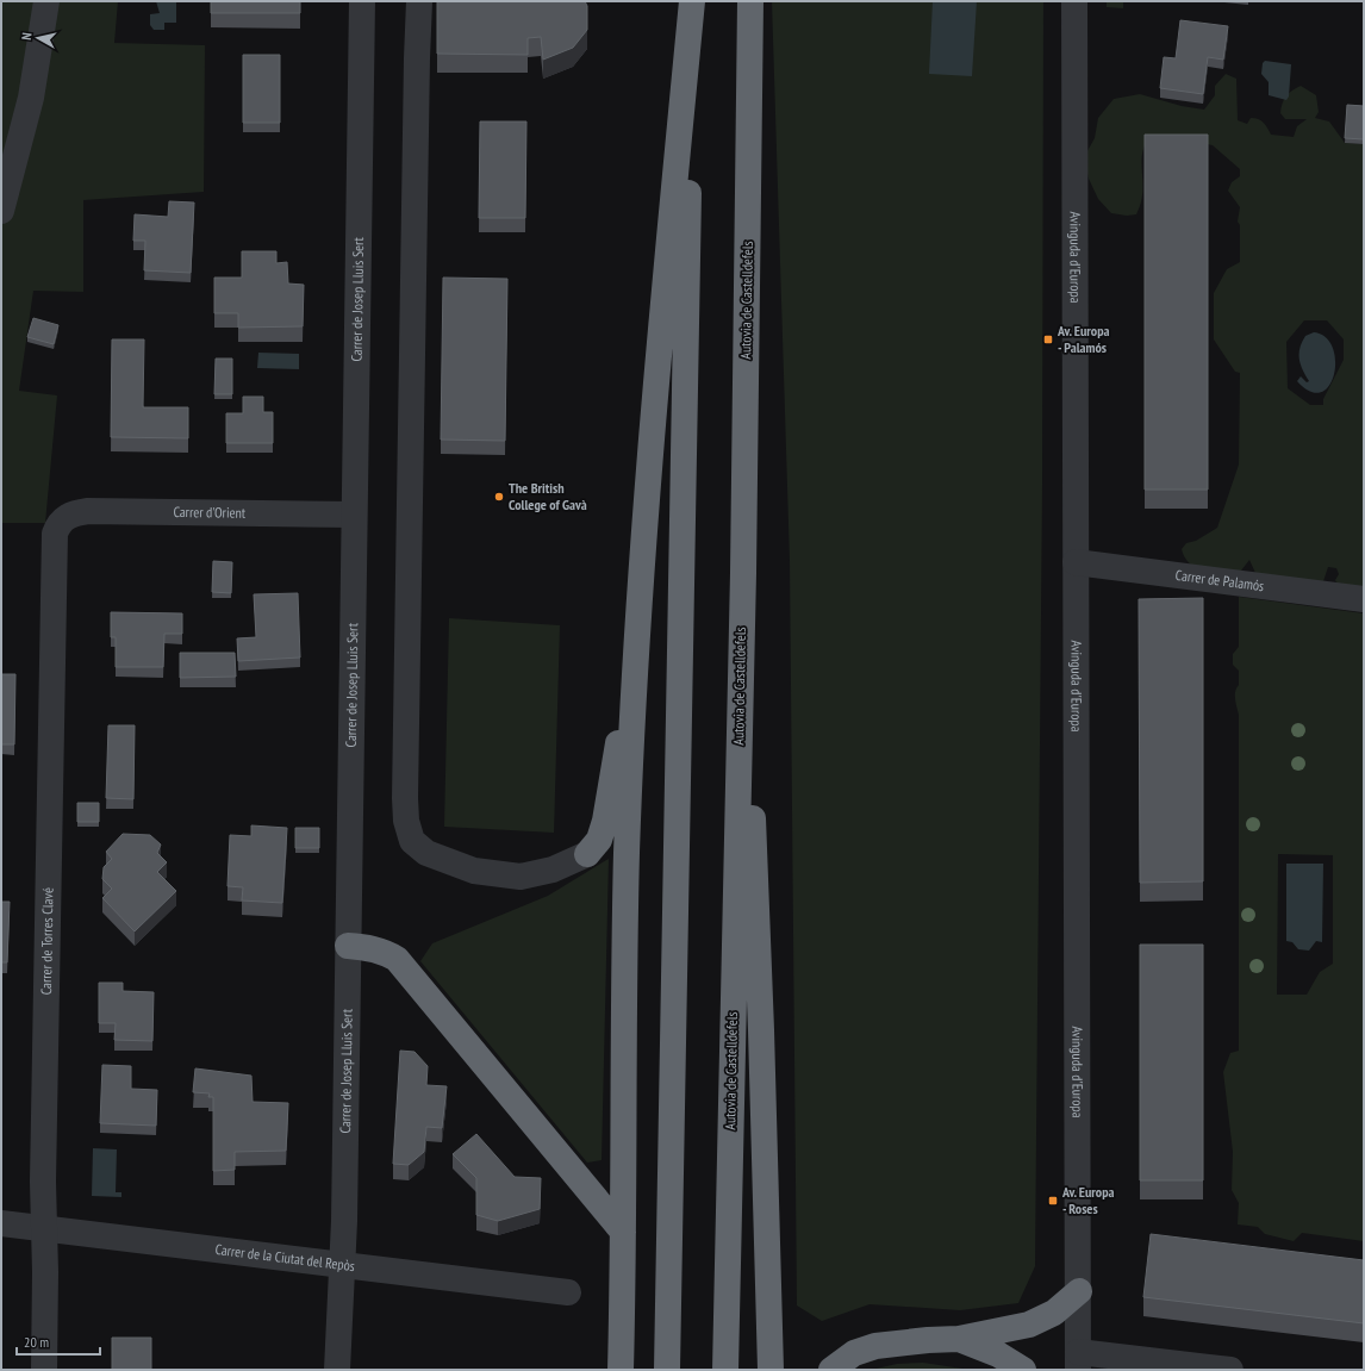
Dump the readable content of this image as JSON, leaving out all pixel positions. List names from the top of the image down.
{
  "streets": {
    "highway": ["Autovia de Castelldefels"],
    "street": [
      "Avinguda d'Europa",
      "Carrer de Josep Lluis Sert",
      "Carrer d'Orient",
      "Carrer de Palamós",
      "Carrer de Torres Clavé",
      "Carrer de la Ciutat del Repòs"
    ]
  },
  "crossings": [
    ["Avinguda d'Europa", "Carrer de Palamós"],
    ["Carrer de Josep Lluis Sert", "Carrer d'Orient"],
    ["Carrer de Josep Lluis Sert", "Carrer de la Ciutat del Repòs"],
    ["Carrer d'Orient", "Carrer de Torres Clavé"],
    ["Carrer de Torres Clavé", "Carrer de la Ciutat del Repòs"]
  ],
  "places": {
    "transit": ["Av. Europa - Palamós", "Av. Europa - Roses"],
    "other": ["The British College of Gavà"]
  },
  "scale_bar": "20 m",
  "north": "left"
}
